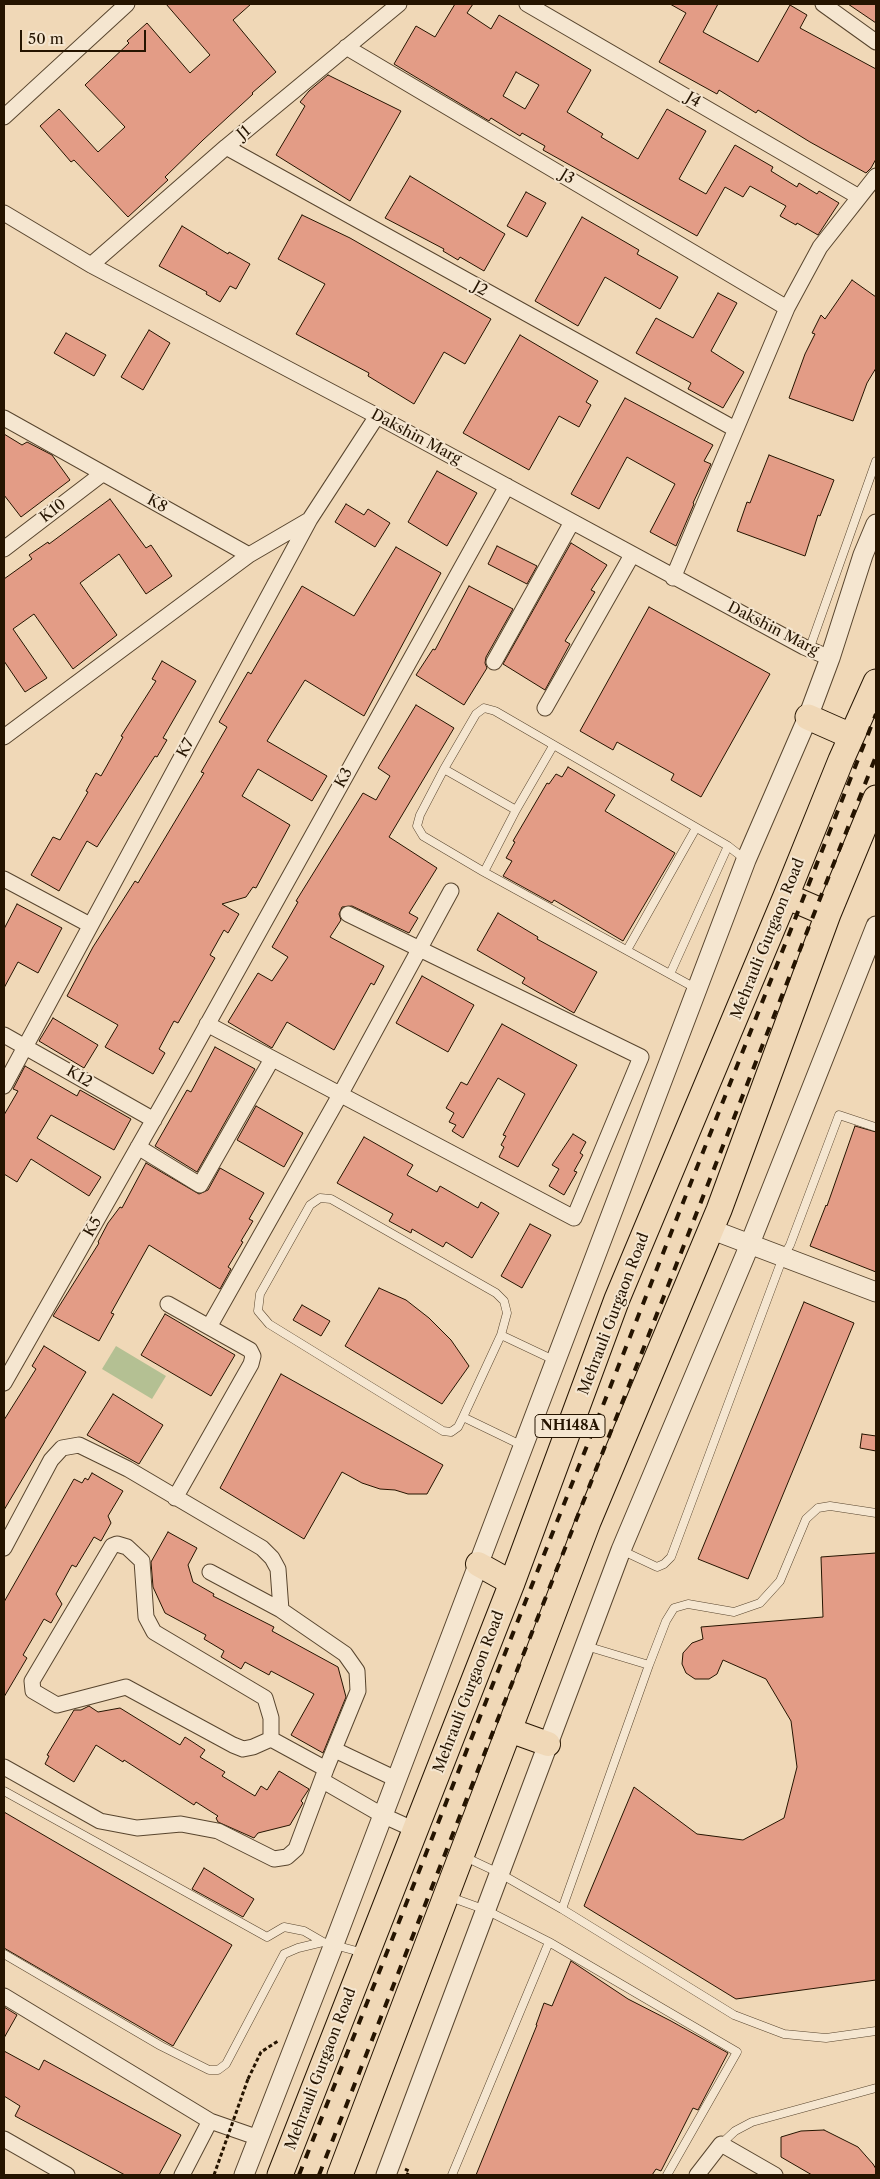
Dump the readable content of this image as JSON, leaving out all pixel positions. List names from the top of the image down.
{
  "streets": {
    "highway": ["Mehrauli Gurgaon Road", "NH148A"],
    "street": [
      "J4",
      "J1",
      "J3",
      "J2",
      "Dakshin Marg",
      "K8",
      "K10",
      "K7",
      "K3",
      "K12",
      "K5"
    ]
  },
  "crossings": [
    ["J1", "J3"],
    ["J1", "J2"],
    ["J1", "Dakshin Marg"],
    ["Dakshin Marg", "K7"],
    ["Dakshin Marg", "K3"],
    ["K8", "K10"],
    ["K7", "K12"],
    ["K3", "K5"],
    ["K12", "K5"]
  ],
  "scale_bar": "50 m"
}
